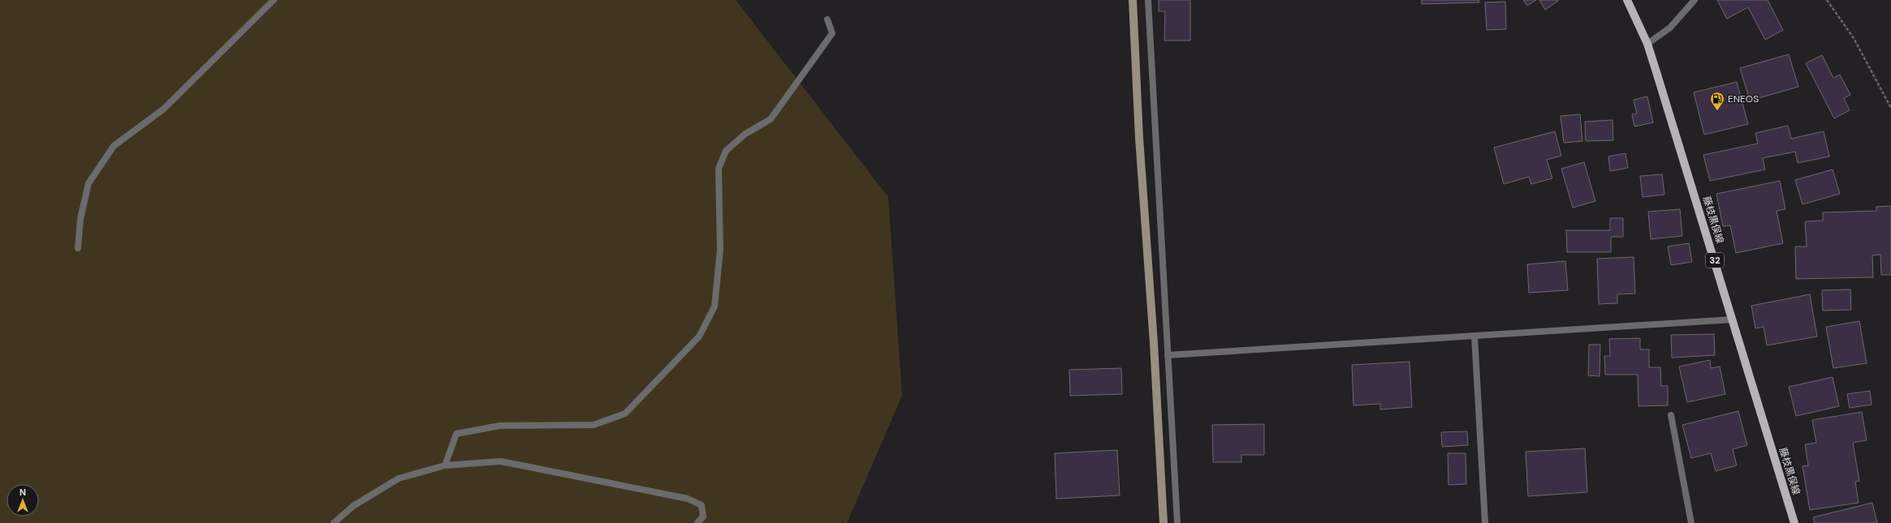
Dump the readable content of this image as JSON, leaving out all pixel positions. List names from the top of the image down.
{
  "streets": {
    "main road": ["藤枝黒俣線", "32"]
  },
  "places": {
    "fuel station": ["ENEOS"]
  },
  "north": "top"
}
